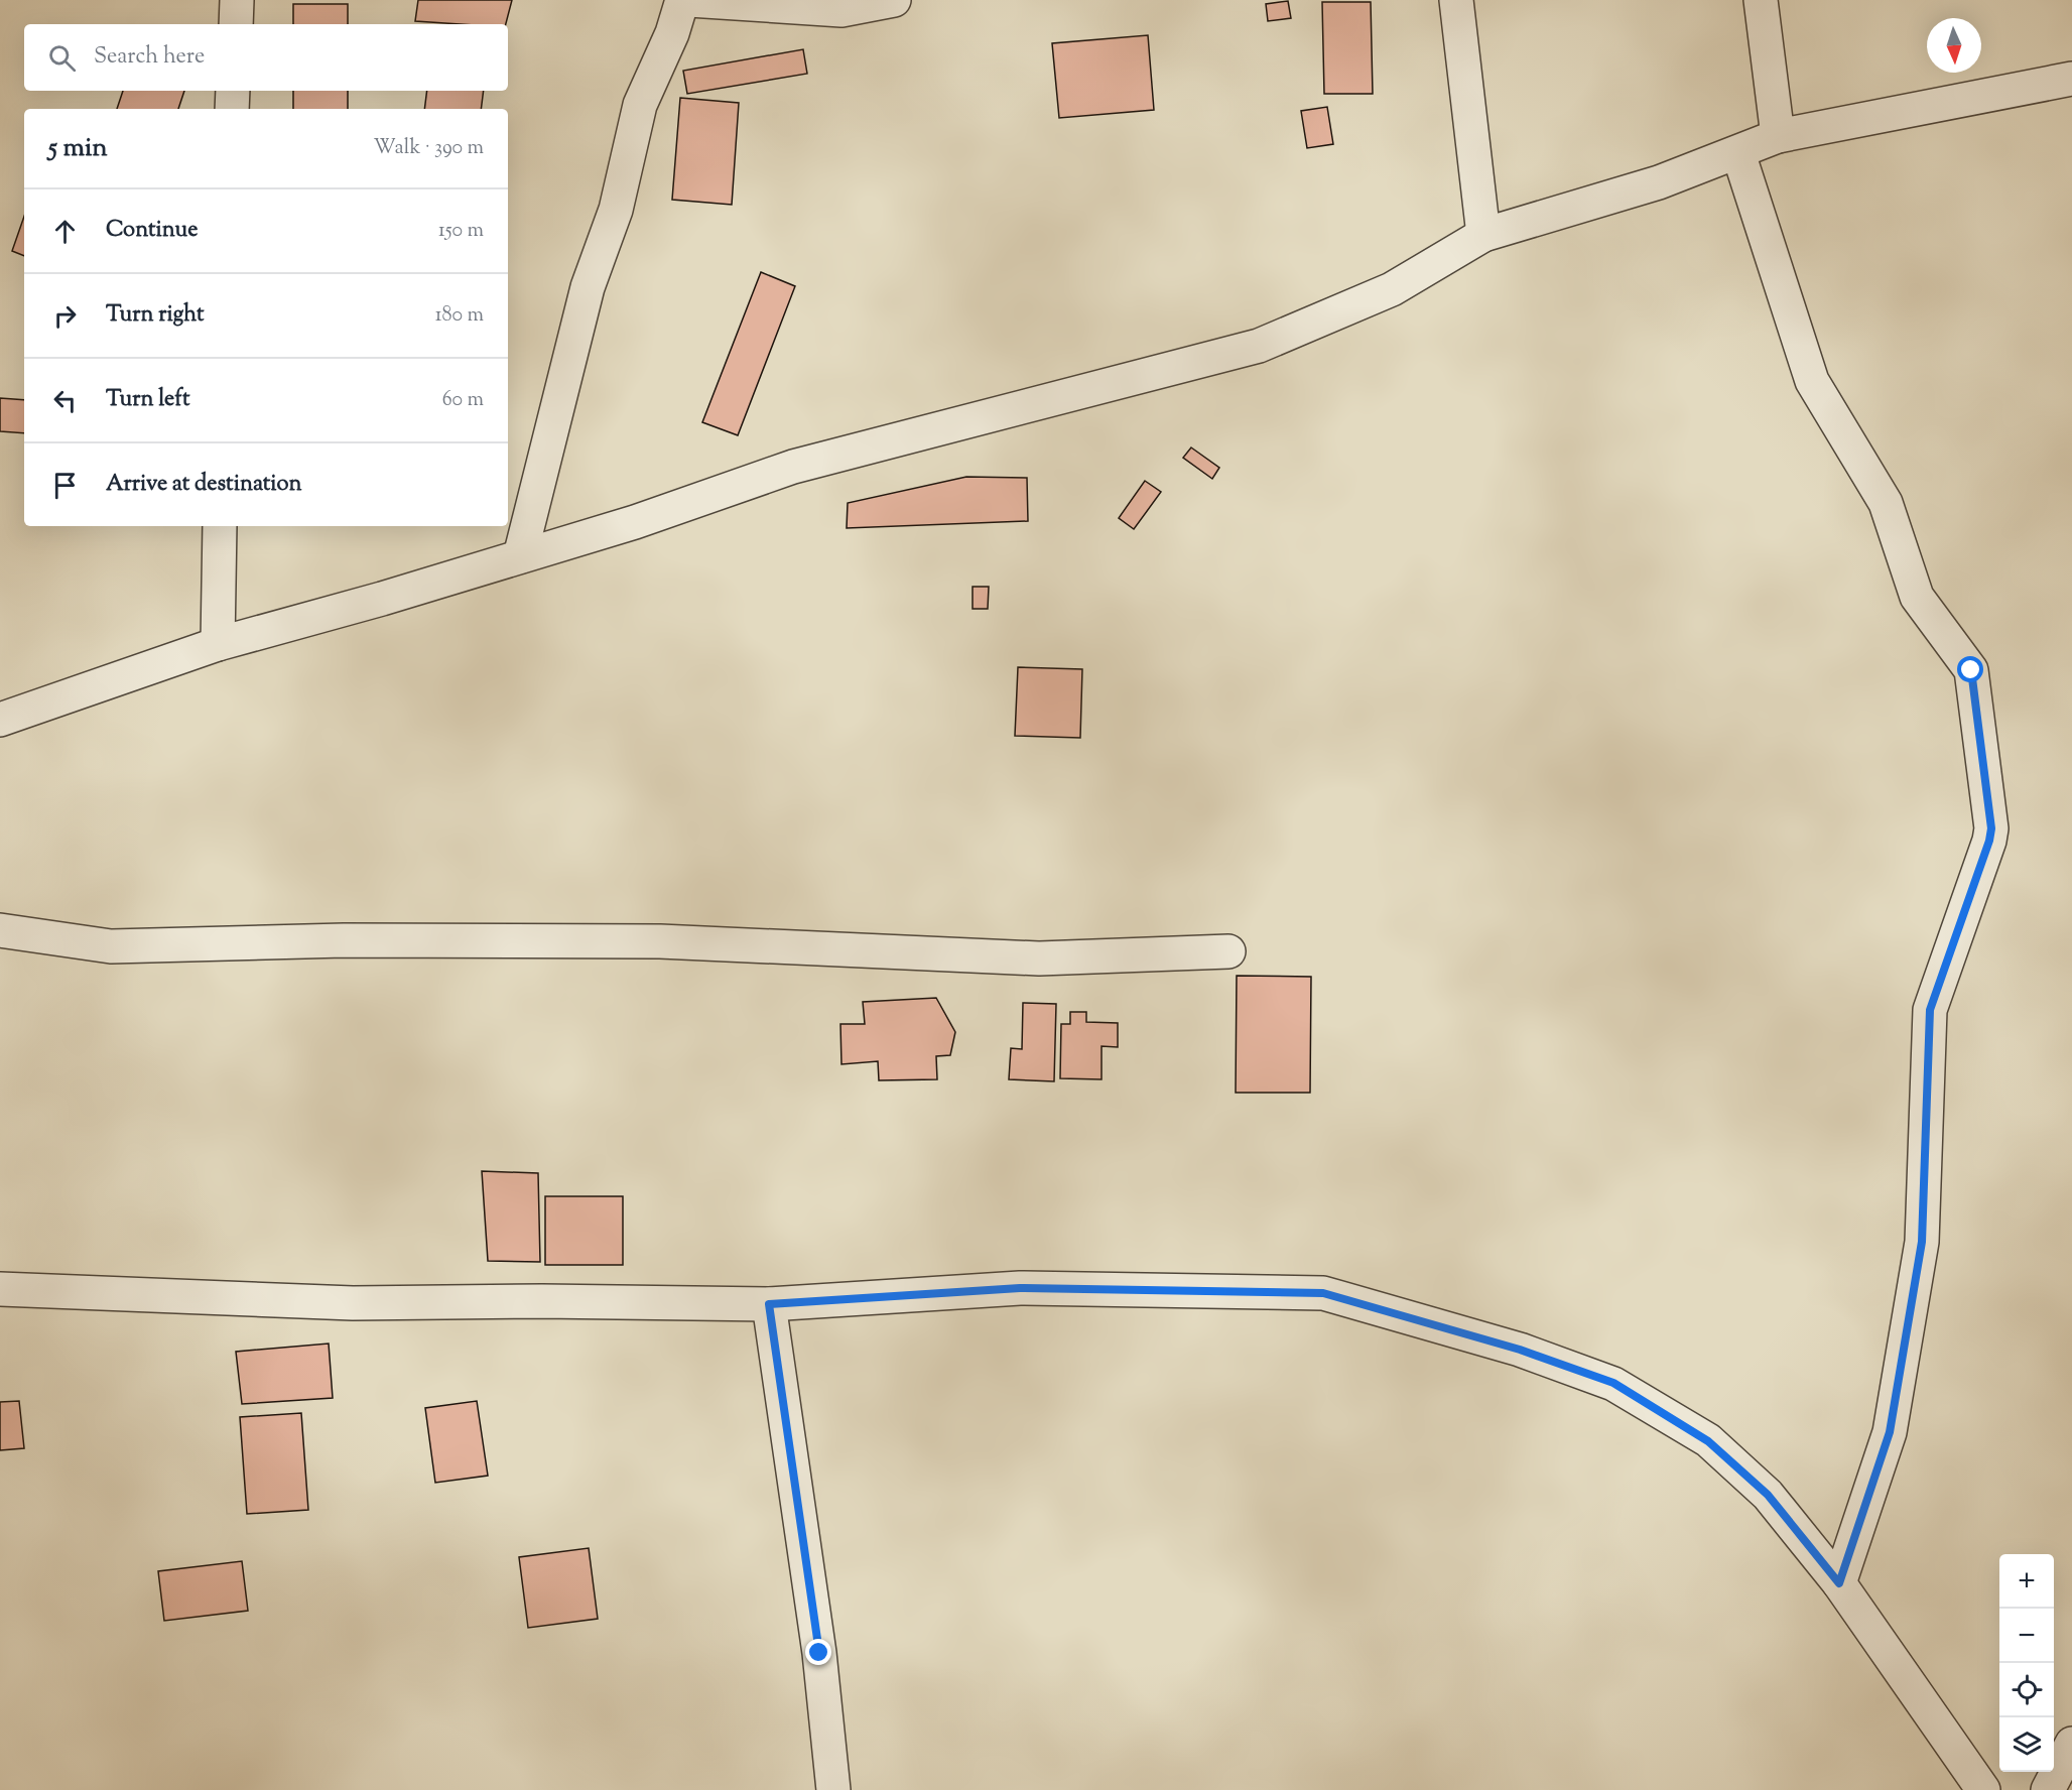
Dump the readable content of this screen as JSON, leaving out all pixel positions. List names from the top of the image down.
{
  "north": "bottom",
  "page": {
    "search": "Search here",
    "heading": ["5 min", "Walk · 390 m"],
    "list": [
      ["Continue", "150 m"],
      ["Turn right", "180 m"],
      ["Turn left", "60 m"],
      "Arrive at destination"
    ],
    "map_buttons": ["+", "−"]
  }
}
